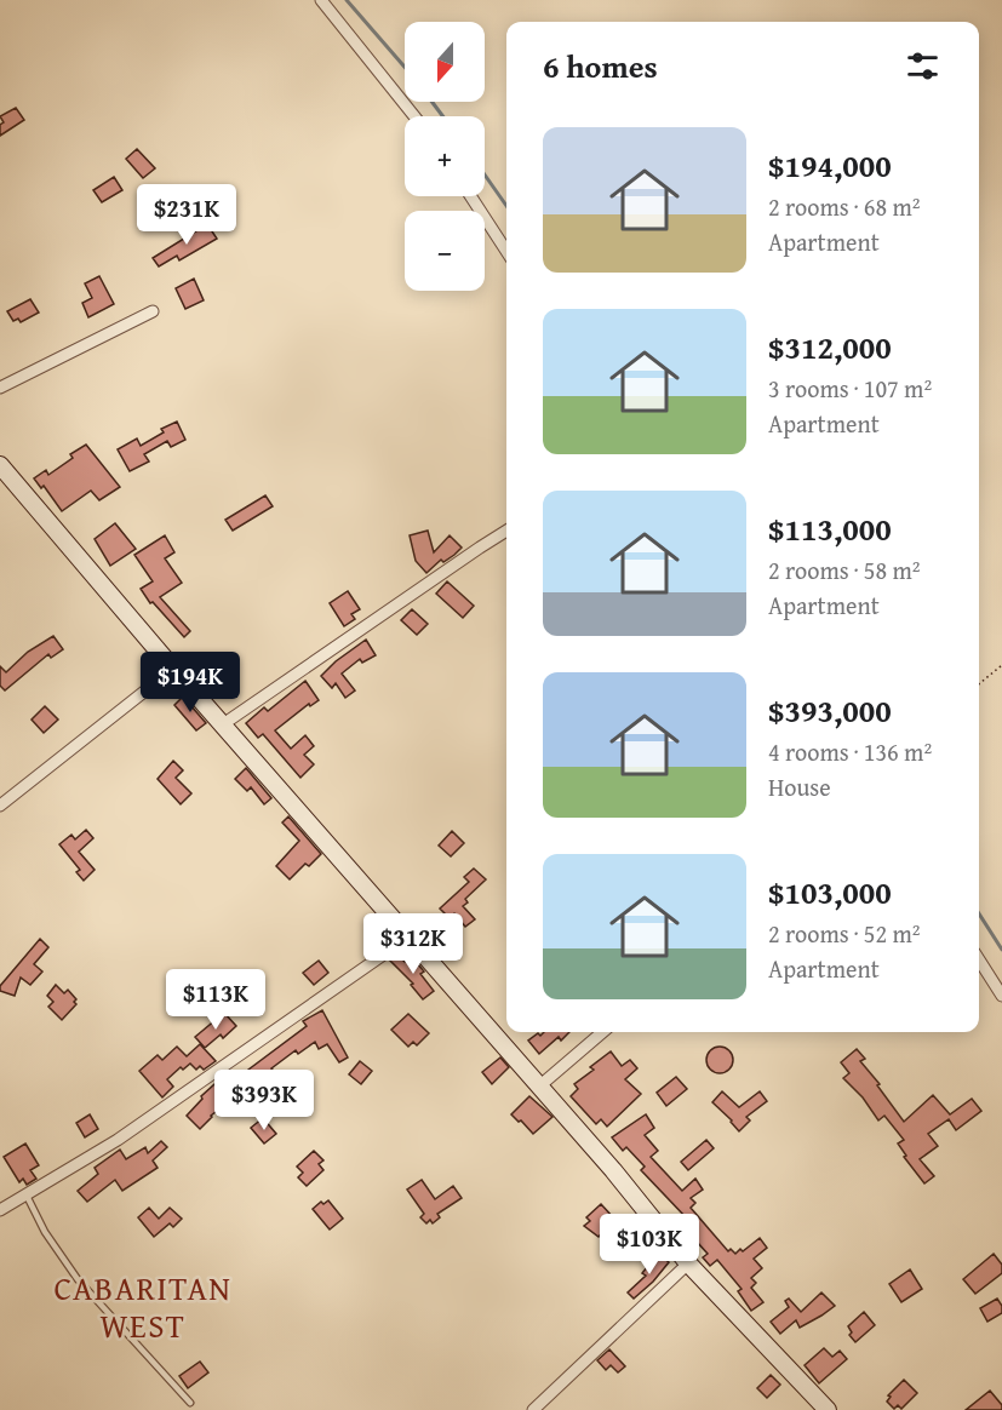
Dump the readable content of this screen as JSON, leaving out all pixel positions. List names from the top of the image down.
{
  "districts": ["CABARITAN WEST"],
  "north": "bottom",
  "page": {
    "map_buttons": ["+", "−"],
    "heading": "6 homes",
    "list": [
      {
        "name": "$194,000",
        "note": "2 rooms · 68 m² · Apartment"
      },
      {
        "name": "$312,000",
        "note": "3 rooms · 107 m² · Apartment"
      },
      {
        "name": "$113,000",
        "note": "2 rooms · 58 m² · Apartment"
      },
      {
        "name": "$393,000",
        "note": "4 rooms · 136 m² · House"
      },
      {
        "name": "$103,000",
        "note": "2 rooms · 52 m² · Apartment"
      }
    ],
    "price": [
      "$231K",
      "$194K",
      "$312K",
      "$113K",
      "$393K",
      "$103K"
    ]
  }
}
